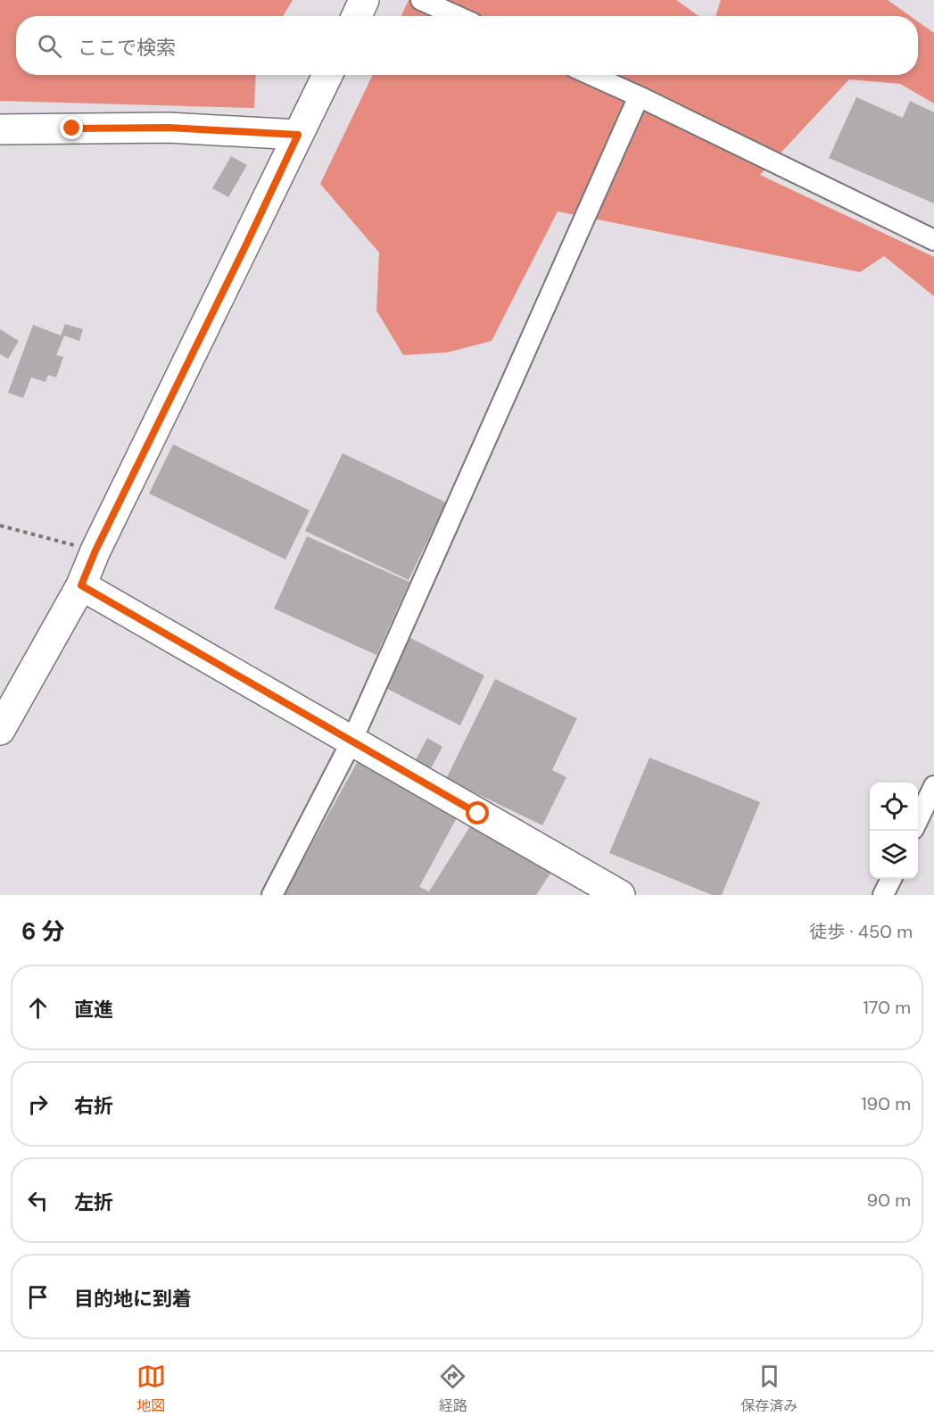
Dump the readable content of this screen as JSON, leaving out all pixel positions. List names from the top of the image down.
{
  "page": {
    "search": "ここで検索",
    "heading": ["6 分", "徒歩 · 450 m"],
    "list": [
      ["直進", "170 m"],
      ["右折", "190 m"],
      ["左折", "90 m"],
      "目的地に到着"
    ],
    "nav": ["地図", "経路", "保存済み"]
  }
}
